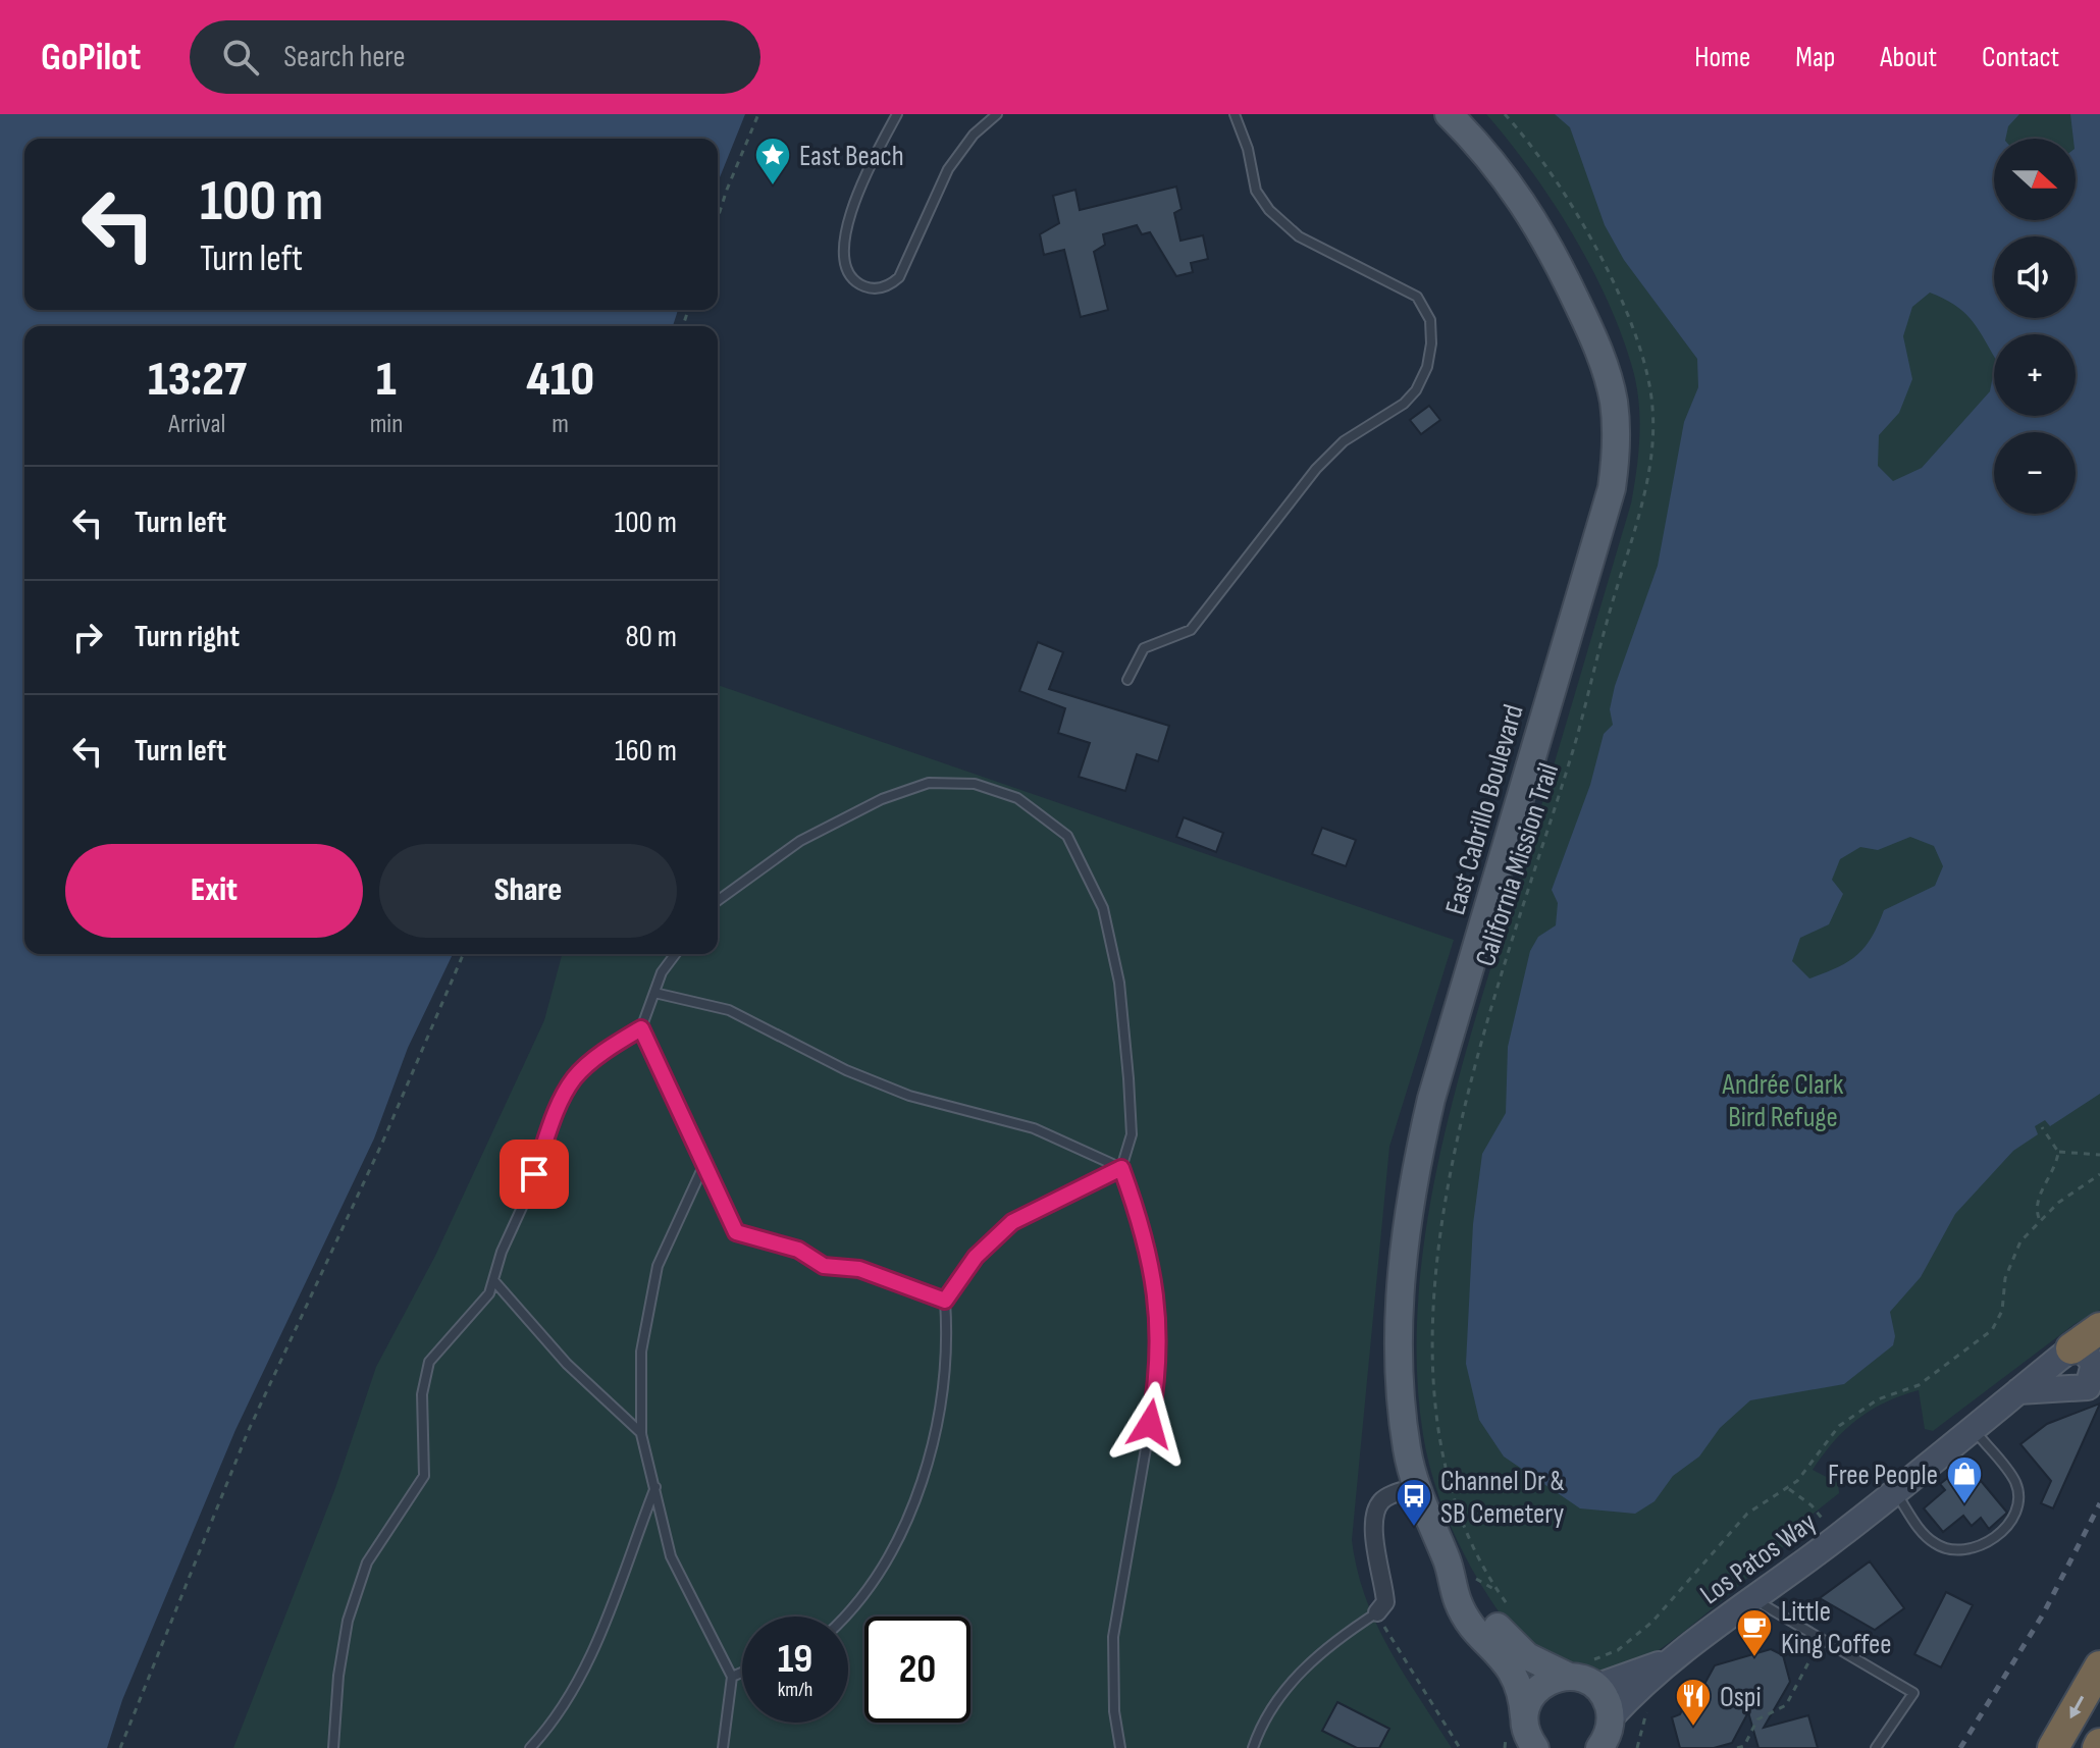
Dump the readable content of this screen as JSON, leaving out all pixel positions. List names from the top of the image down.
{
  "streets": {
    "main road": ["East Cabrillo Boulevard", "Los Patos Way"],
    "path": ["California Mission Trail"]
  },
  "crossings": [
    ["East Cabrillo Boulevard", "Los Patos Way"]
  ],
  "parks": ["Andrée Clark Bird Refuge"],
  "places": {
    "place": ["East Beach"],
    "shop": ["Free People"],
    "bus stop": ["Channel Dr & SB Cemetery"],
    "cafe": ["Little King Coffee"],
    "restaurant": ["Ospi"]
  },
  "north": "right",
  "page": {
    "header": "GoPilot",
    "search": "Search here",
    "nav": [
      "Home",
      "Map",
      "About",
      "Contact"
    ],
    "map_buttons": ["+", "−"],
    "turn": ["100 m", "Turn left"],
    "eta": [
      "13:27",
      "Arrival",
      "1",
      "min",
      "410",
      "m"
    ],
    "list": [
      {
        "name": "Turn left",
        "value": "100 m"
      },
      {
        "name": "Turn right",
        "value": "80 m"
      },
      {
        "name": "Turn left",
        "value": "160 m"
      }
    ],
    "buttons": ["Exit", "Share"],
    "speed": "19 km/h",
    "limit": "20"
  }
}
